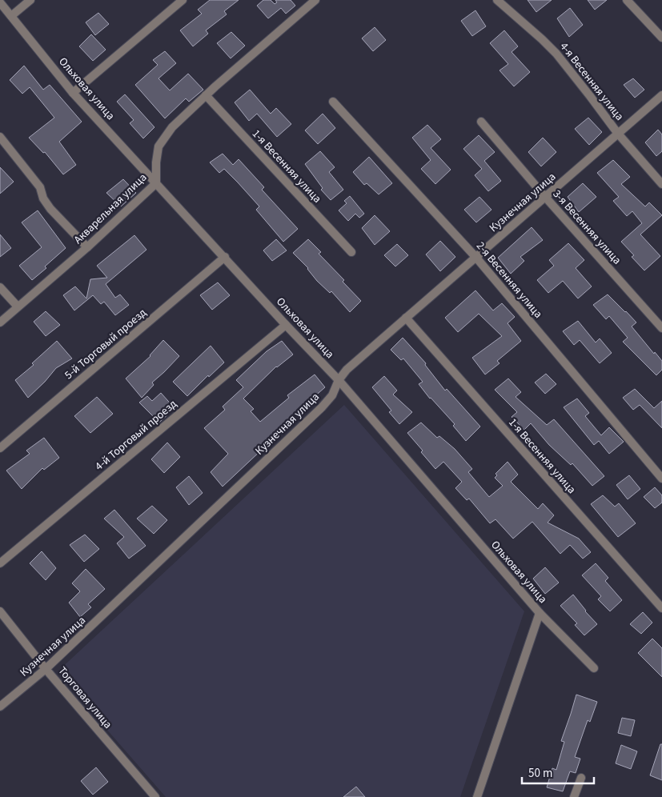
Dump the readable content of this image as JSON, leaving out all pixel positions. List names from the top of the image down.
{
  "streets": {
    "street": [
      "4-я Весенняя улица",
      "Ольховая улица",
      "1-я Весенняя улица",
      "Кузнечная улица",
      "Акварельная улица",
      "3-я Весенняя улица",
      "2-я Весенняя улица",
      "5-й Торговый проезд",
      "4-й Торговый проезд",
      "Торговая улица"
    ]
  },
  "crossings": [
    ["4-я Весенняя улица", "Кузнечная улица"],
    ["Ольховая улица", "Кузнечная улица"],
    ["Ольховая улица", "Акварельная улица"],
    ["Ольховая улица", "5-й Торговый проезд"],
    ["Ольховая улица", "4-й Торговый проезд"],
    ["1-я Весенняя улица", "Кузнечная улица"],
    ["1-я Весенняя улица", "Акварельная улица"],
    ["Кузнечная улица", "3-я Весенняя улица"],
    ["Кузнечная улица", "2-я Весенняя улица"],
    ["Кузнечная улица", "Торговая улица"]
  ],
  "scale_bar": "50 m"
}
